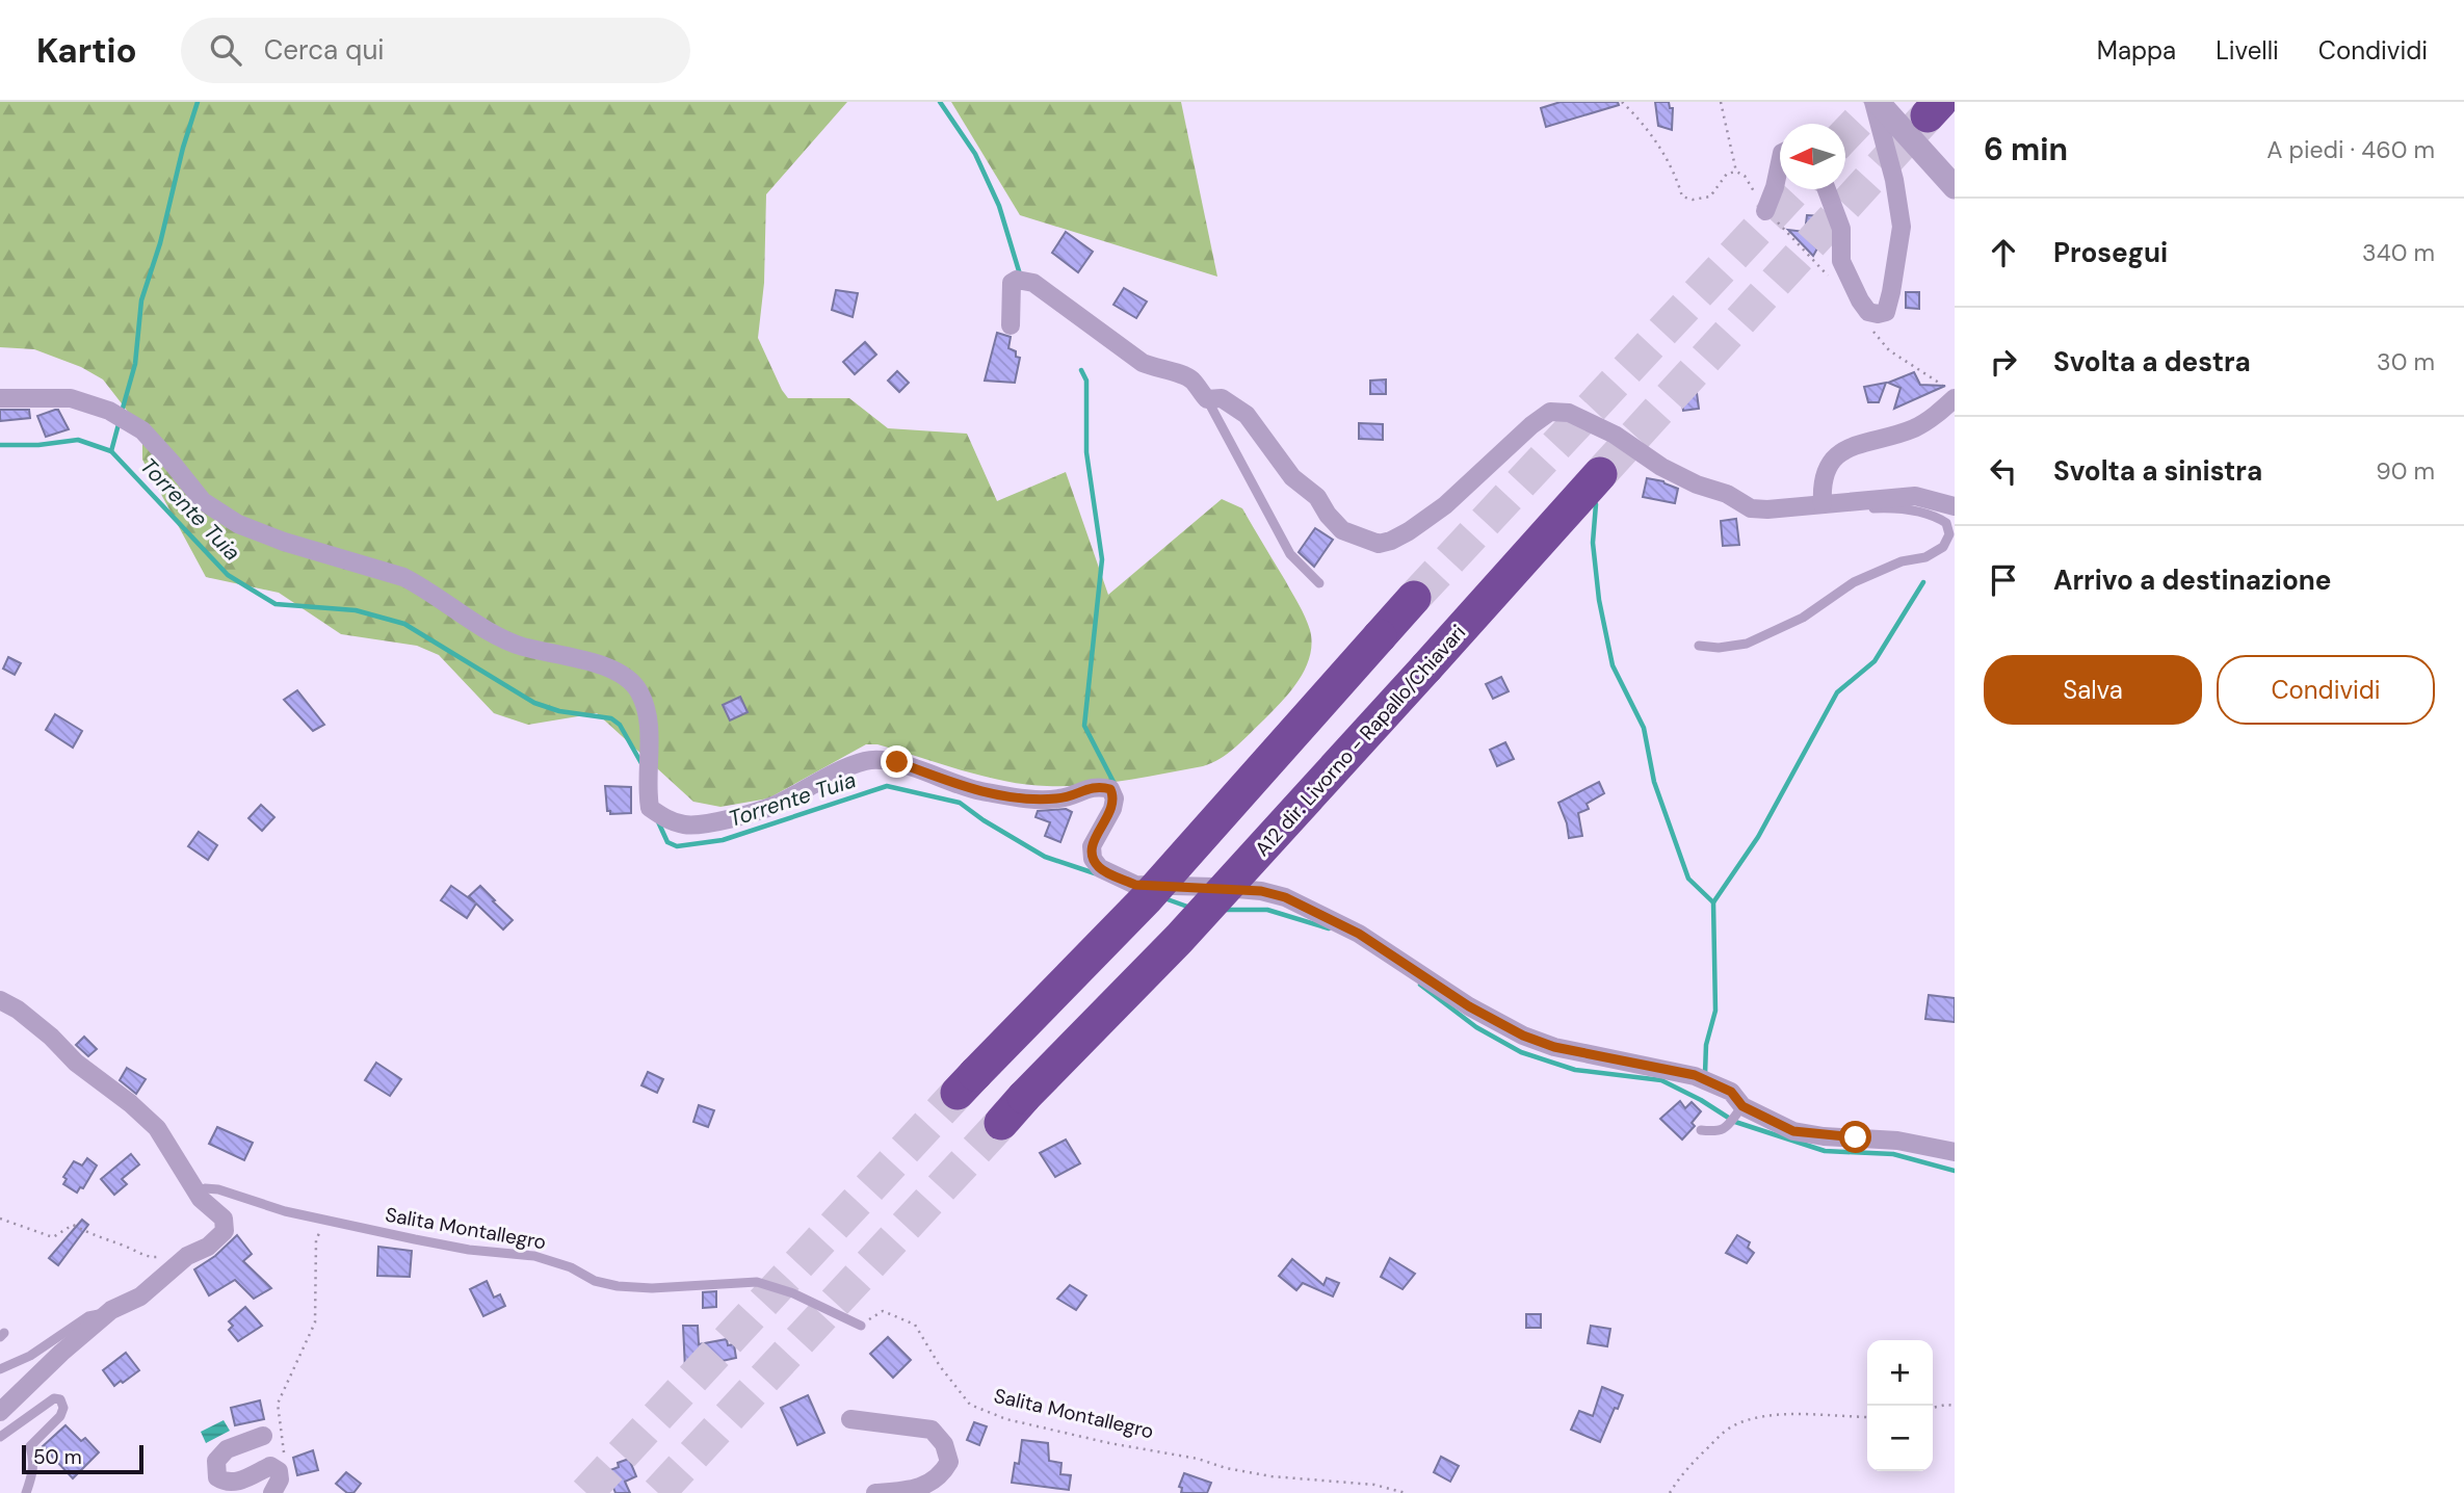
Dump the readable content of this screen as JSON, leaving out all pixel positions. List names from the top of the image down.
{
  "streets": {
    "highway": ["A12 dir. Livorno - Rapallo/Chiavari"],
    "lane": ["Salita Montallegro"]
  },
  "water": ["Torrente Tuia"],
  "scale_bar": "50 m",
  "north": "left",
  "page": {
    "header": "Kartio",
    "search": "Cerca qui",
    "nav": ["Mappa", "Livelli", "Condividi"],
    "heading": ["6 min", "A piedi · 460 m"],
    "list": [
      ["Prosegui", "340 m"],
      ["Svolta a destra", "30 m"],
      ["Svolta a sinistra", "90 m"],
      "Arrivo a destinazione"
    ],
    "buttons": ["Salva", "Condividi"],
    "map_buttons": ["+", "−"],
    "scale": "50 m"
  }
}
